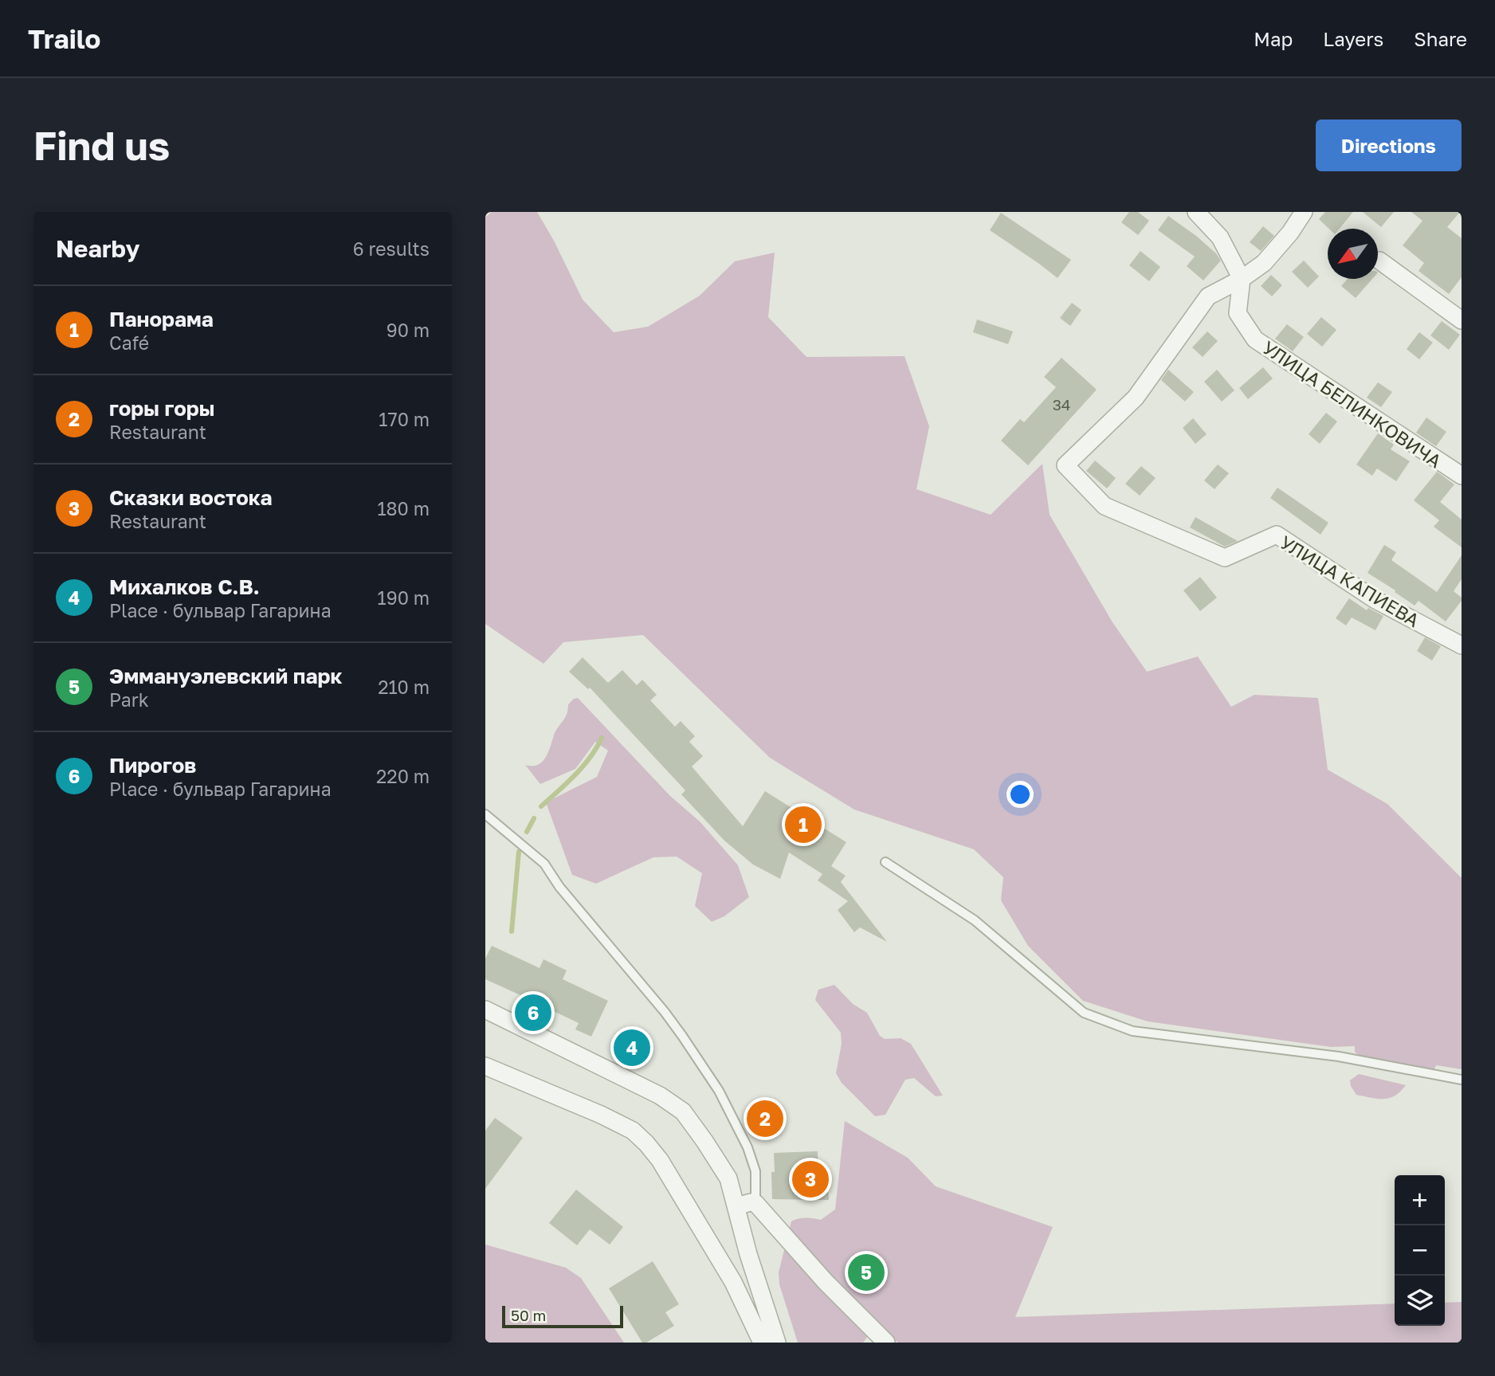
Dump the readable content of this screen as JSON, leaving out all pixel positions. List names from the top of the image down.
{
  "streets": {
    "street": ["УЛИЦА БЕЛИНКОВИЧА", "УЛИЦА КАПИЕВА"]
  },
  "crossings": [
    ["УЛИЦА БЕЛИНКОВИЧА", "УЛИЦА КАПИЕВА"]
  ],
  "house_numbers": ["34"],
  "scale_bar": "50 m",
  "north": "bottom left",
  "page": {
    "header": "Trailo",
    "nav": ["Map", "Layers", "Share"],
    "buttons": "Directions",
    "title": "Find us",
    "heading": ["Nearby", "6 results"],
    "list": [
      {
        "mark": "1",
        "name": "Панорама",
        "note": "Café",
        "value": "90 m"
      },
      {
        "mark": "2",
        "name": "горы горы",
        "note": "Restaurant",
        "value": "170 m"
      },
      {
        "mark": "3",
        "name": "Сказки востока",
        "note": "Restaurant",
        "value": "180 m"
      },
      {
        "mark": "4",
        "name": "Михалков С.В.",
        "note": "Place · бульвар Гагарина",
        "value": "190 m"
      },
      {
        "mark": "5",
        "name": "Эммануэлевский парк",
        "note": "Park",
        "value": "210 m"
      },
      {
        "mark": "6",
        "name": "Пирогов",
        "note": "Place · бульвар Гагарина",
        "value": "220 m"
      }
    ],
    "pins": [
      "1",
      "6",
      "4",
      "2",
      "3",
      "5"
    ],
    "map_buttons": ["+", "−"],
    "scale": "50 m"
  }
}
